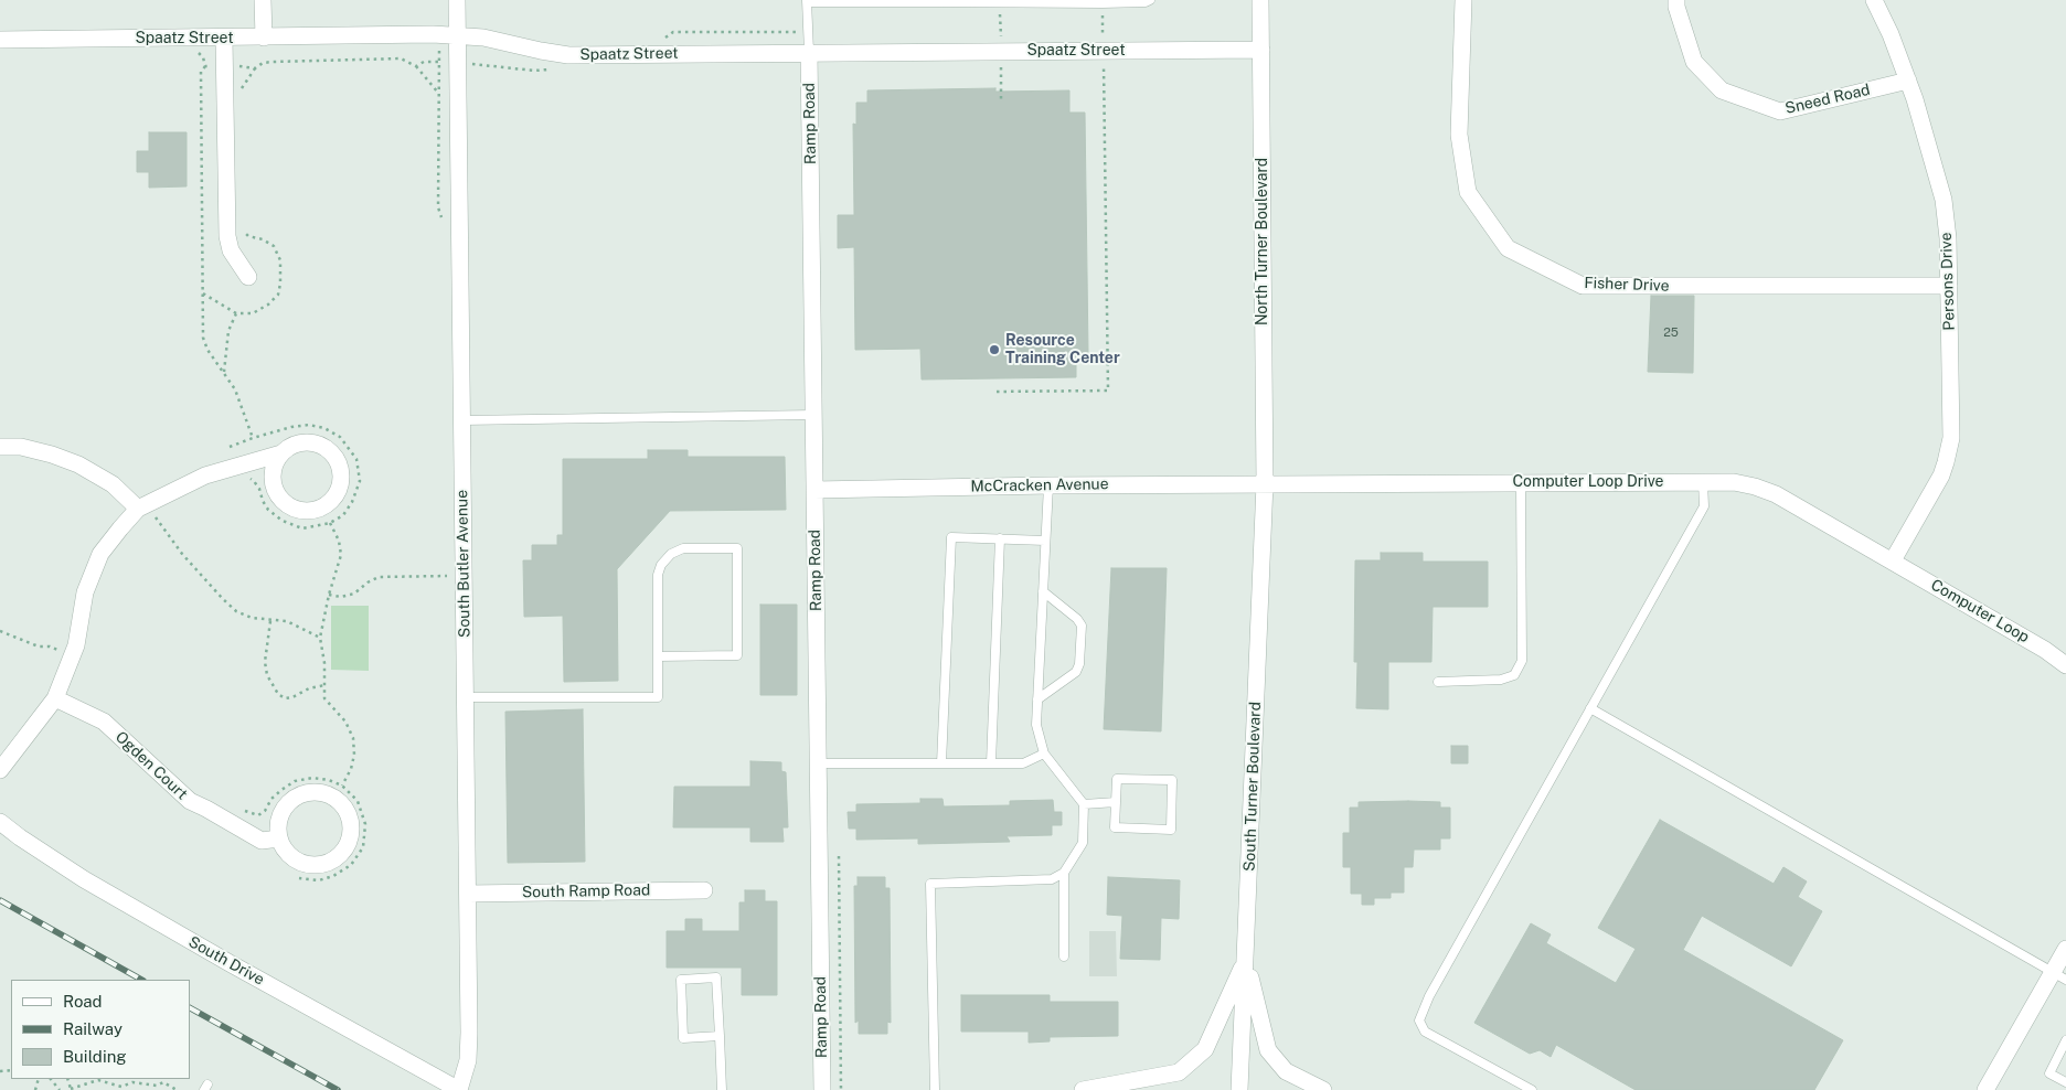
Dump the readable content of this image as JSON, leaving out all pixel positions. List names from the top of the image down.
{
  "streets": {
    "street": [
      "Spaatz Street",
      "Sneed Road",
      "Ramp Road",
      "North Turner Boulevard",
      "Persons Drive",
      "Fisher Drive",
      "Computer Loop Drive",
      "McCracken Avenue",
      "South Butler Avenue",
      "Computer Loop",
      "Ogden Court",
      "South Turner Boulevard",
      "South Ramp Road",
      "South Drive"
    ]
  },
  "crossings": [
    ["Spaatz Street", "Ramp Road"],
    ["Spaatz Street", "North Turner Boulevard"],
    ["Spaatz Street", "South Butler Avenue"],
    ["Sneed Road", "Persons Drive"],
    ["Ramp Road", "McCracken Avenue"],
    ["North Turner Boulevard", "Computer Loop Drive"],
    ["North Turner Boulevard", "McCracken Avenue"],
    ["North Turner Boulevard", "South Turner Boulevard"],
    ["Persons Drive", "Fisher Drive"],
    ["Persons Drive", "Computer Loop Drive"],
    ["Persons Drive", "Computer Loop"],
    ["Computer Loop Drive", "McCracken Avenue"],
    ["Computer Loop Drive", "Computer Loop"],
    ["Computer Loop Drive", "South Turner Boulevard"],
    ["McCracken Avenue", "South Turner Boulevard"],
    ["South Butler Avenue", "South Ramp Road"],
    ["South Butler Avenue", "South Drive"]
  ],
  "places": ["Resource Training Center"],
  "house_numbers": ["25"],
  "legend": ["Road", "Railway", "Building"]
}
